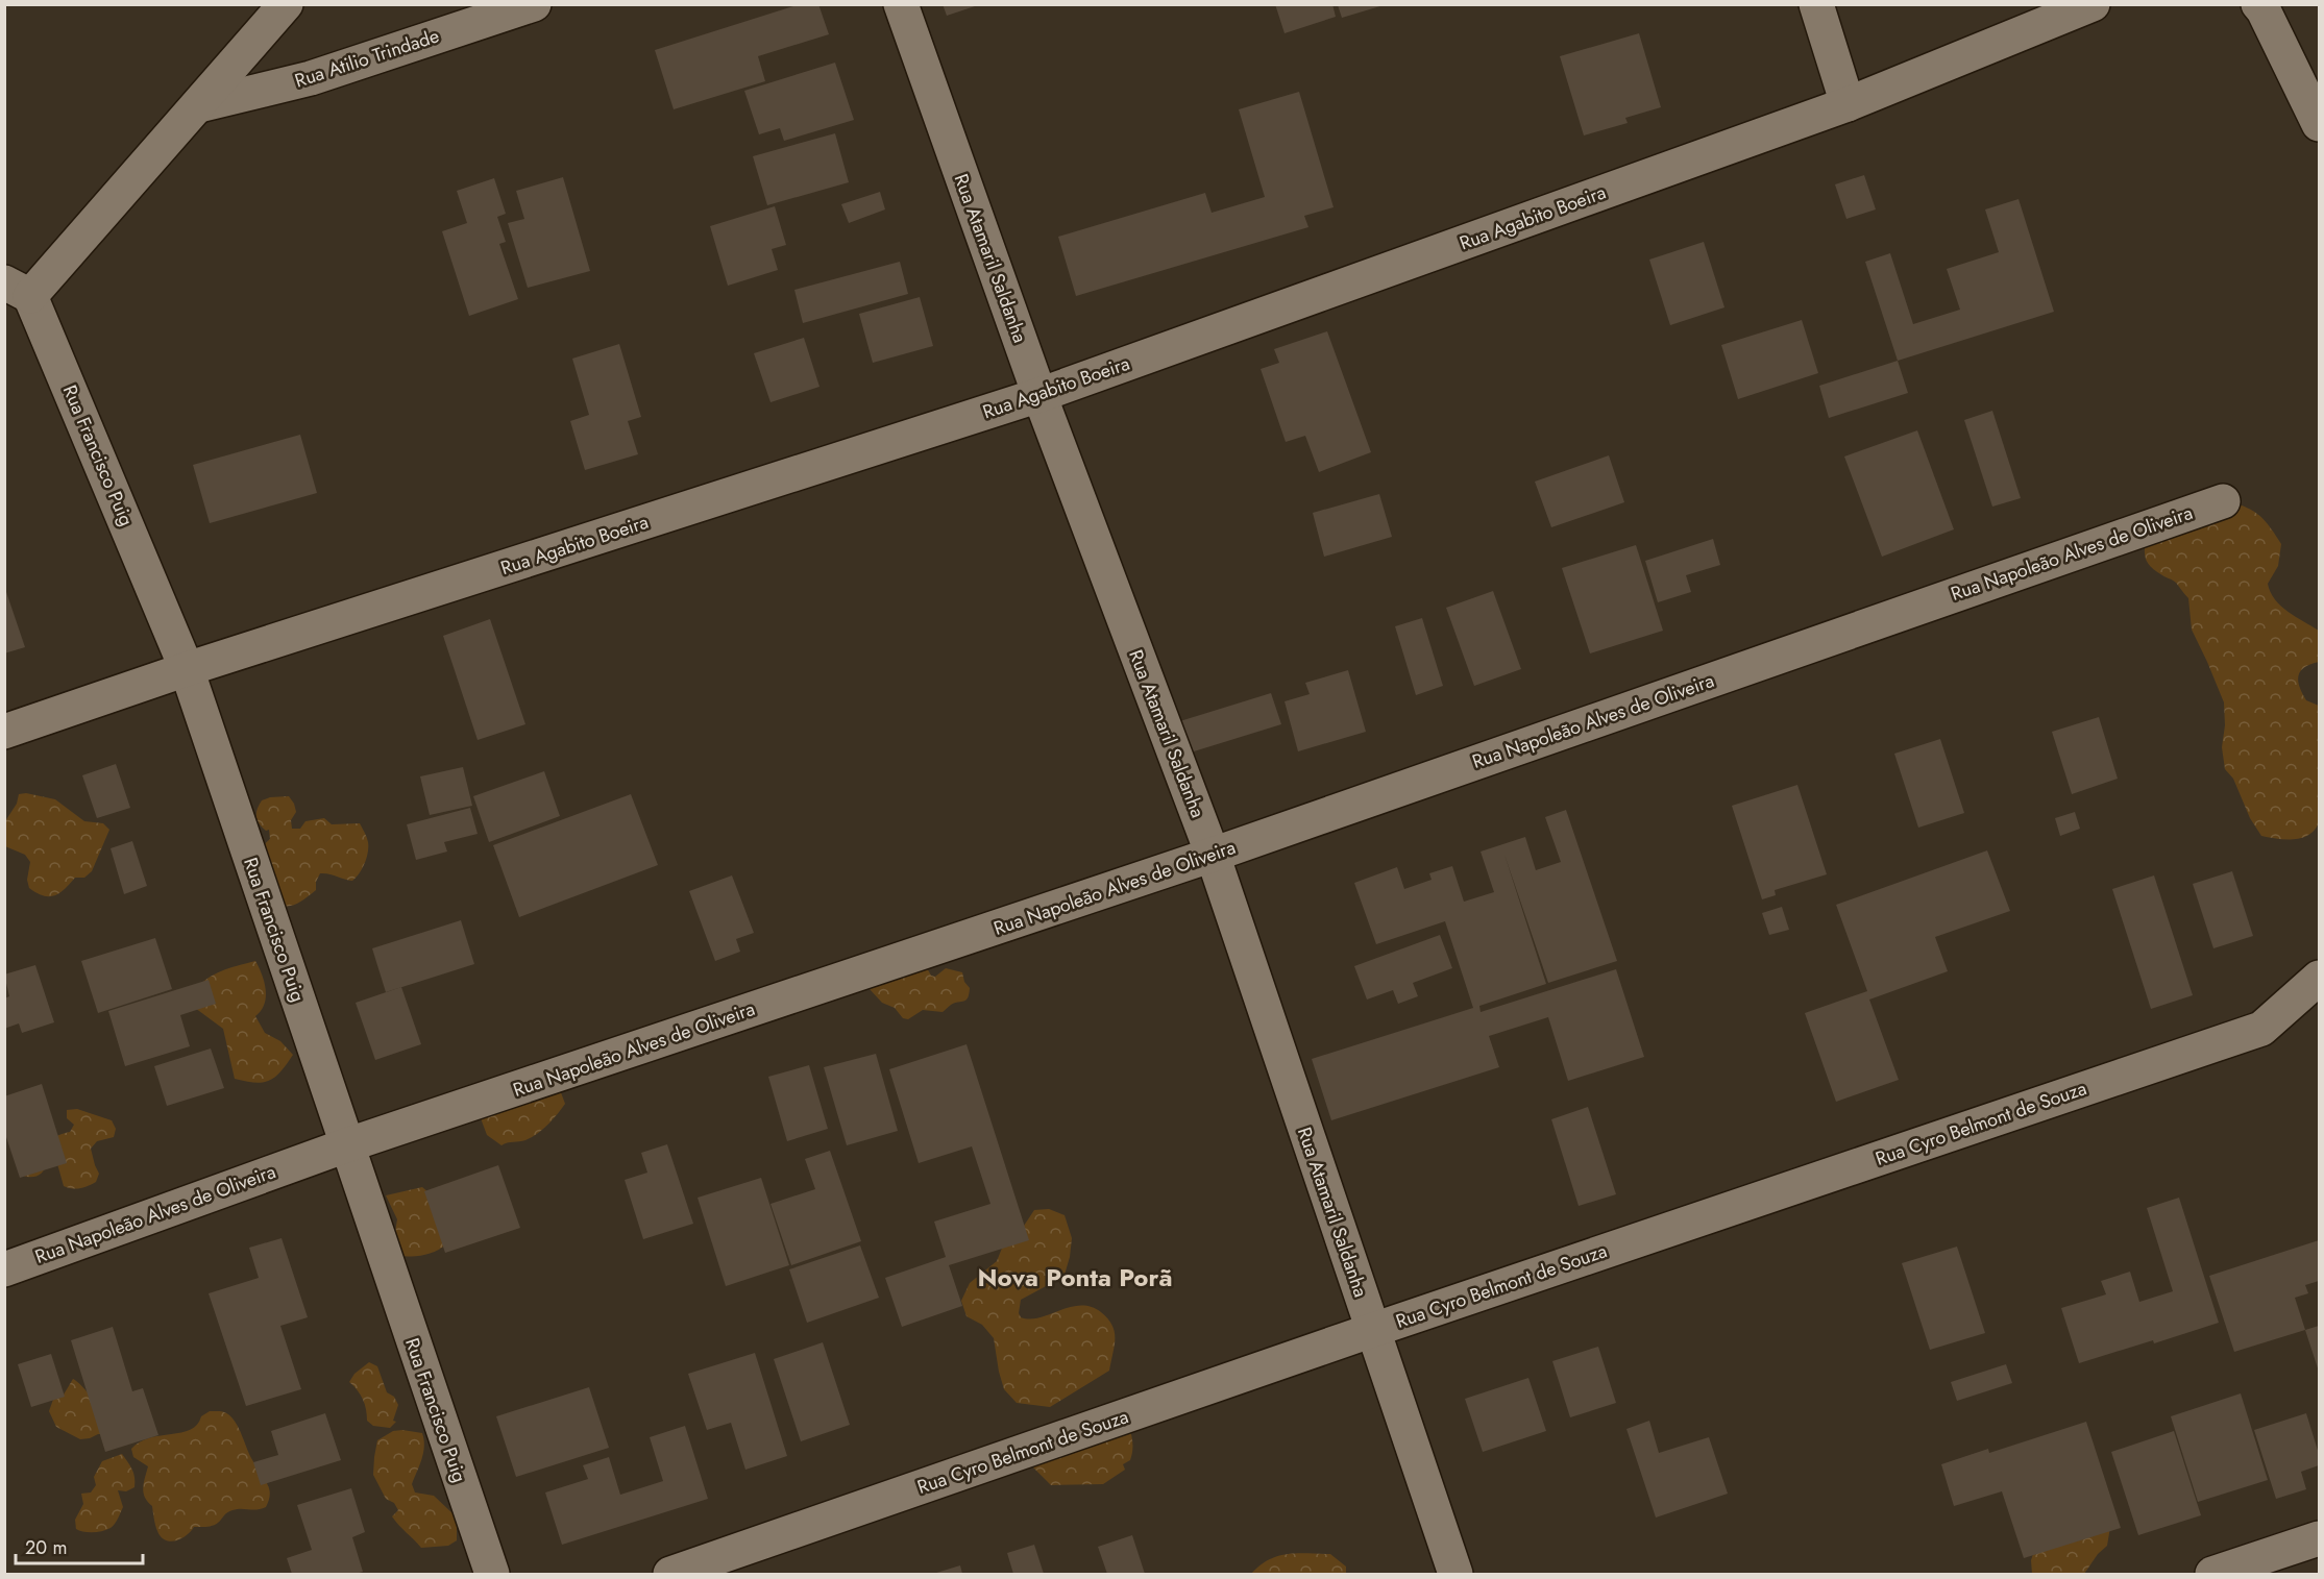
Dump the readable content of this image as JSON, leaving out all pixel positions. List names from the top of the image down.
{
  "streets": {
    "street": [
      "Rua Atilio Trindade",
      "Rua Agabito Boeira",
      "Rua Atamaril Saldanha",
      "Rua Francisco Puig",
      "Rua Napoleão Alves de Oliveira",
      "Rua Cyro Belmont de Souza"
    ]
  },
  "crossings": [
    ["Rua Agabito Boeira", "Rua Atamaril Saldanha"],
    ["Rua Agabito Boeira", "Rua Francisco Puig"],
    ["Rua Atamaril Saldanha", "Rua Napoleão Alves de Oliveira"],
    ["Rua Atamaril Saldanha", "Rua Cyro Belmont de Souza"],
    ["Rua Francisco Puig", "Rua Napoleão Alves de Oliveira"]
  ],
  "districts": ["Nova Ponta Porã"],
  "scale_bar": "20 m"
}
